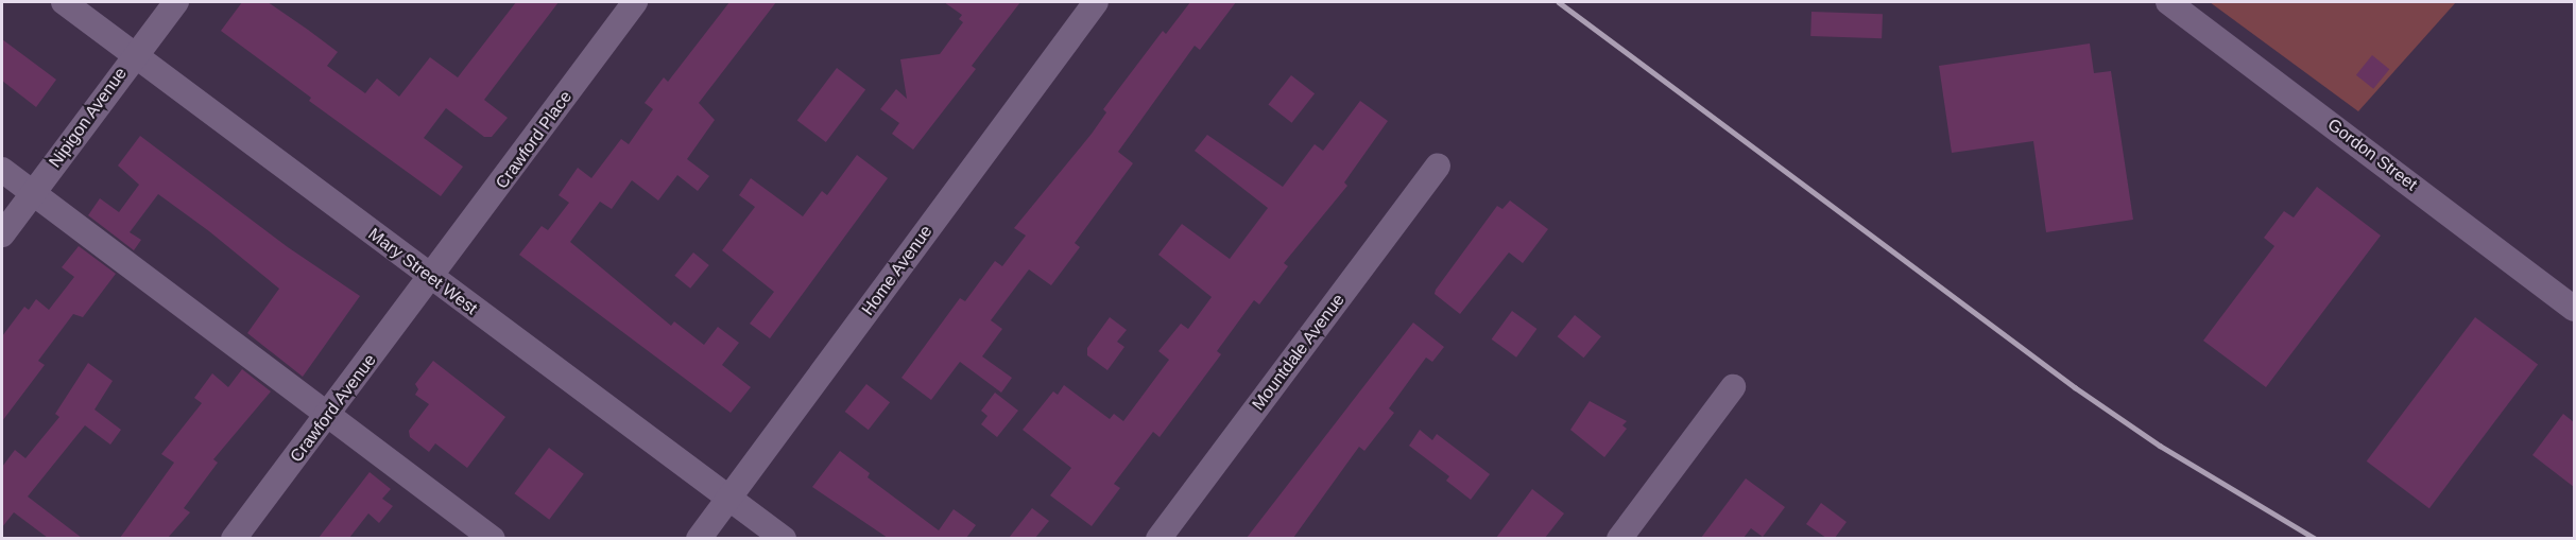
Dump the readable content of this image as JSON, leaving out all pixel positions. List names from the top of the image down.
{
  "streets": {
    "street": [
      "Nipigon Avenue",
      "Crawford Place",
      "Gordon Street",
      "Home Avenue",
      "Mary Street West",
      "Mountdale Avenue",
      "Crawford Avenue"
    ]
  },
  "crossings": [
    ["Nipigon Avenue", "Mary Street West"],
    ["Crawford Place", "Mary Street West"],
    ["Crawford Place", "Crawford Avenue"],
    ["Home Avenue", "Mary Street West"],
    ["Mary Street West", "Crawford Avenue"]
  ]
}
